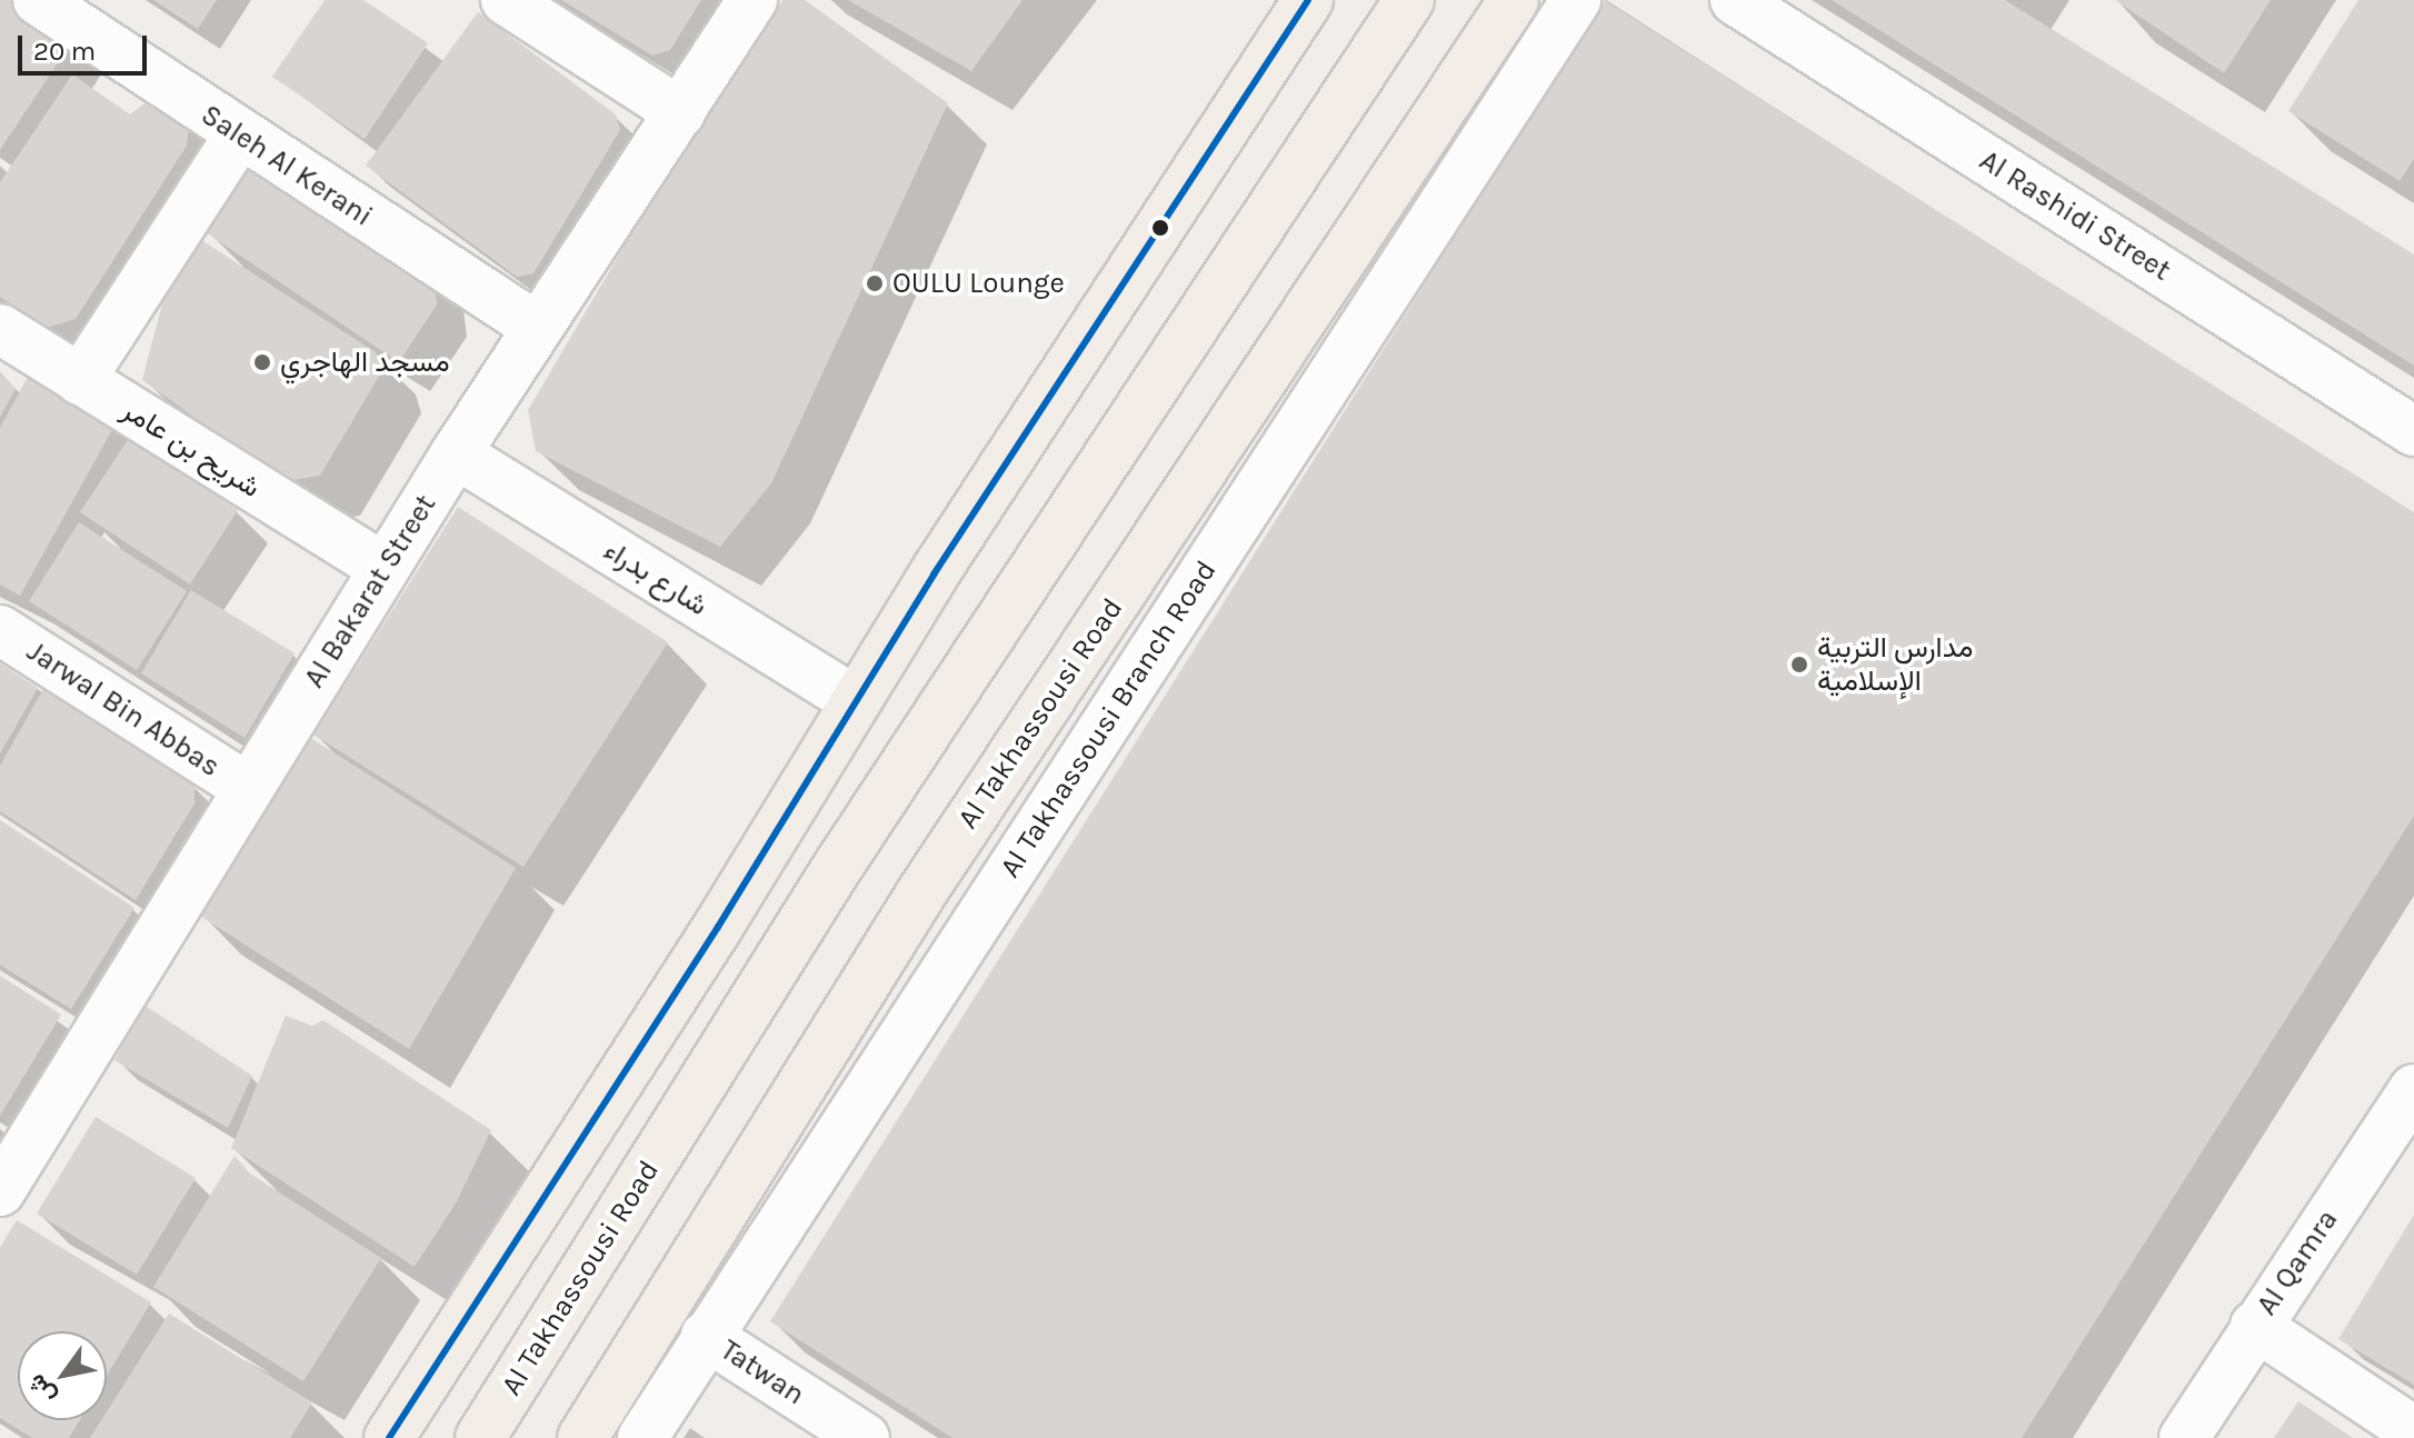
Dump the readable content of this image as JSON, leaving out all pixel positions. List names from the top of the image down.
{
  "streets": {
    "main road": ["Al Takhassousi Road"],
    "street": [
      "Saleh Al Kerani",
      "Al Rashidi Street",
      "شريح بن عامر",
      "شارع بدراء",
      "Al Bakarat Street",
      "Jarwal Bin Abbas",
      "Al Takhassousi Branch Road",
      "Al Qamra",
      "Tatwan"
    ]
  },
  "crossings": [
    ["Saleh Al Kerani", "Al Bakarat Street"],
    ["شريح بن عامر", "Al Bakarat Street"],
    ["شارع بدراء", "Al Bakarat Street"],
    ["Al Bakarat Street", "Jarwal Bin Abbas"],
    ["Al Takhassousi Branch Road", "Tatwan"]
  ],
  "places": ["OULU Lounge", "مسجد الهاجري", "مدارس التربية الإسلامية"],
  "scale_bar": "20 m",
  "north": "bottom left"
}
